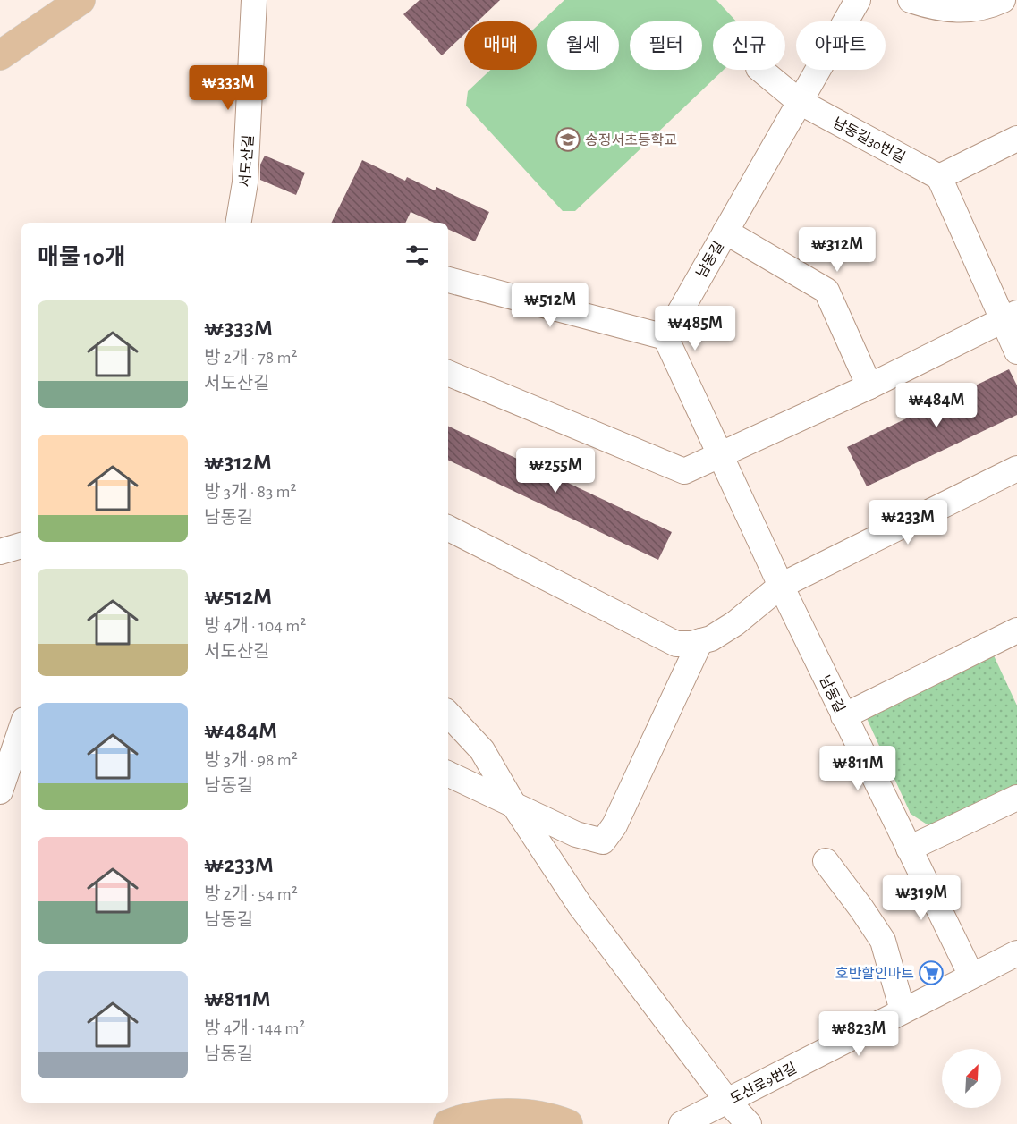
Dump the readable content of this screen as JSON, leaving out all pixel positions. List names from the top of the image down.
{
  "streets": {
    "street": [
      "남동길30번길",
      "서도산길",
      "남동길",
      "도산로9번길"
    ]
  },
  "crossings": [
    ["남동길30번길", "남동길"],
    ["남동길", "도산로9번길"]
  ],
  "places": {
    "school or university": ["송정서초등학교"],
    "supermarket": ["호반할인마트"]
  },
  "north": "top right",
  "page": {
    "chip": [
      "매매",
      "월세",
      "필터",
      "신규",
      "아파트"
    ],
    "price": [
      "₩333M",
      "₩312M",
      "₩512M",
      "₩485M",
      "₩484M",
      "₩255M",
      "₩233M",
      "₩811M",
      "₩319M",
      "₩823M"
    ],
    "heading": "매물 10개",
    "list": [
      {
        "name": "₩333M",
        "note": "방 2개 · 78 m² · 서도산길"
      },
      {
        "name": "₩312M",
        "note": "방 3개 · 83 m² · 남동길"
      },
      {
        "name": "₩512M",
        "note": "방 4개 · 104 m² · 서도산길"
      },
      {
        "name": "₩484M",
        "note": "방 3개 · 98 m² · 남동길"
      },
      {
        "name": "₩233M",
        "note": "방 2개 · 54 m² · 남동길"
      },
      {
        "name": "₩811M",
        "note": "방 4개 · 144 m² · 남동길"
      }
    ]
  }
}
